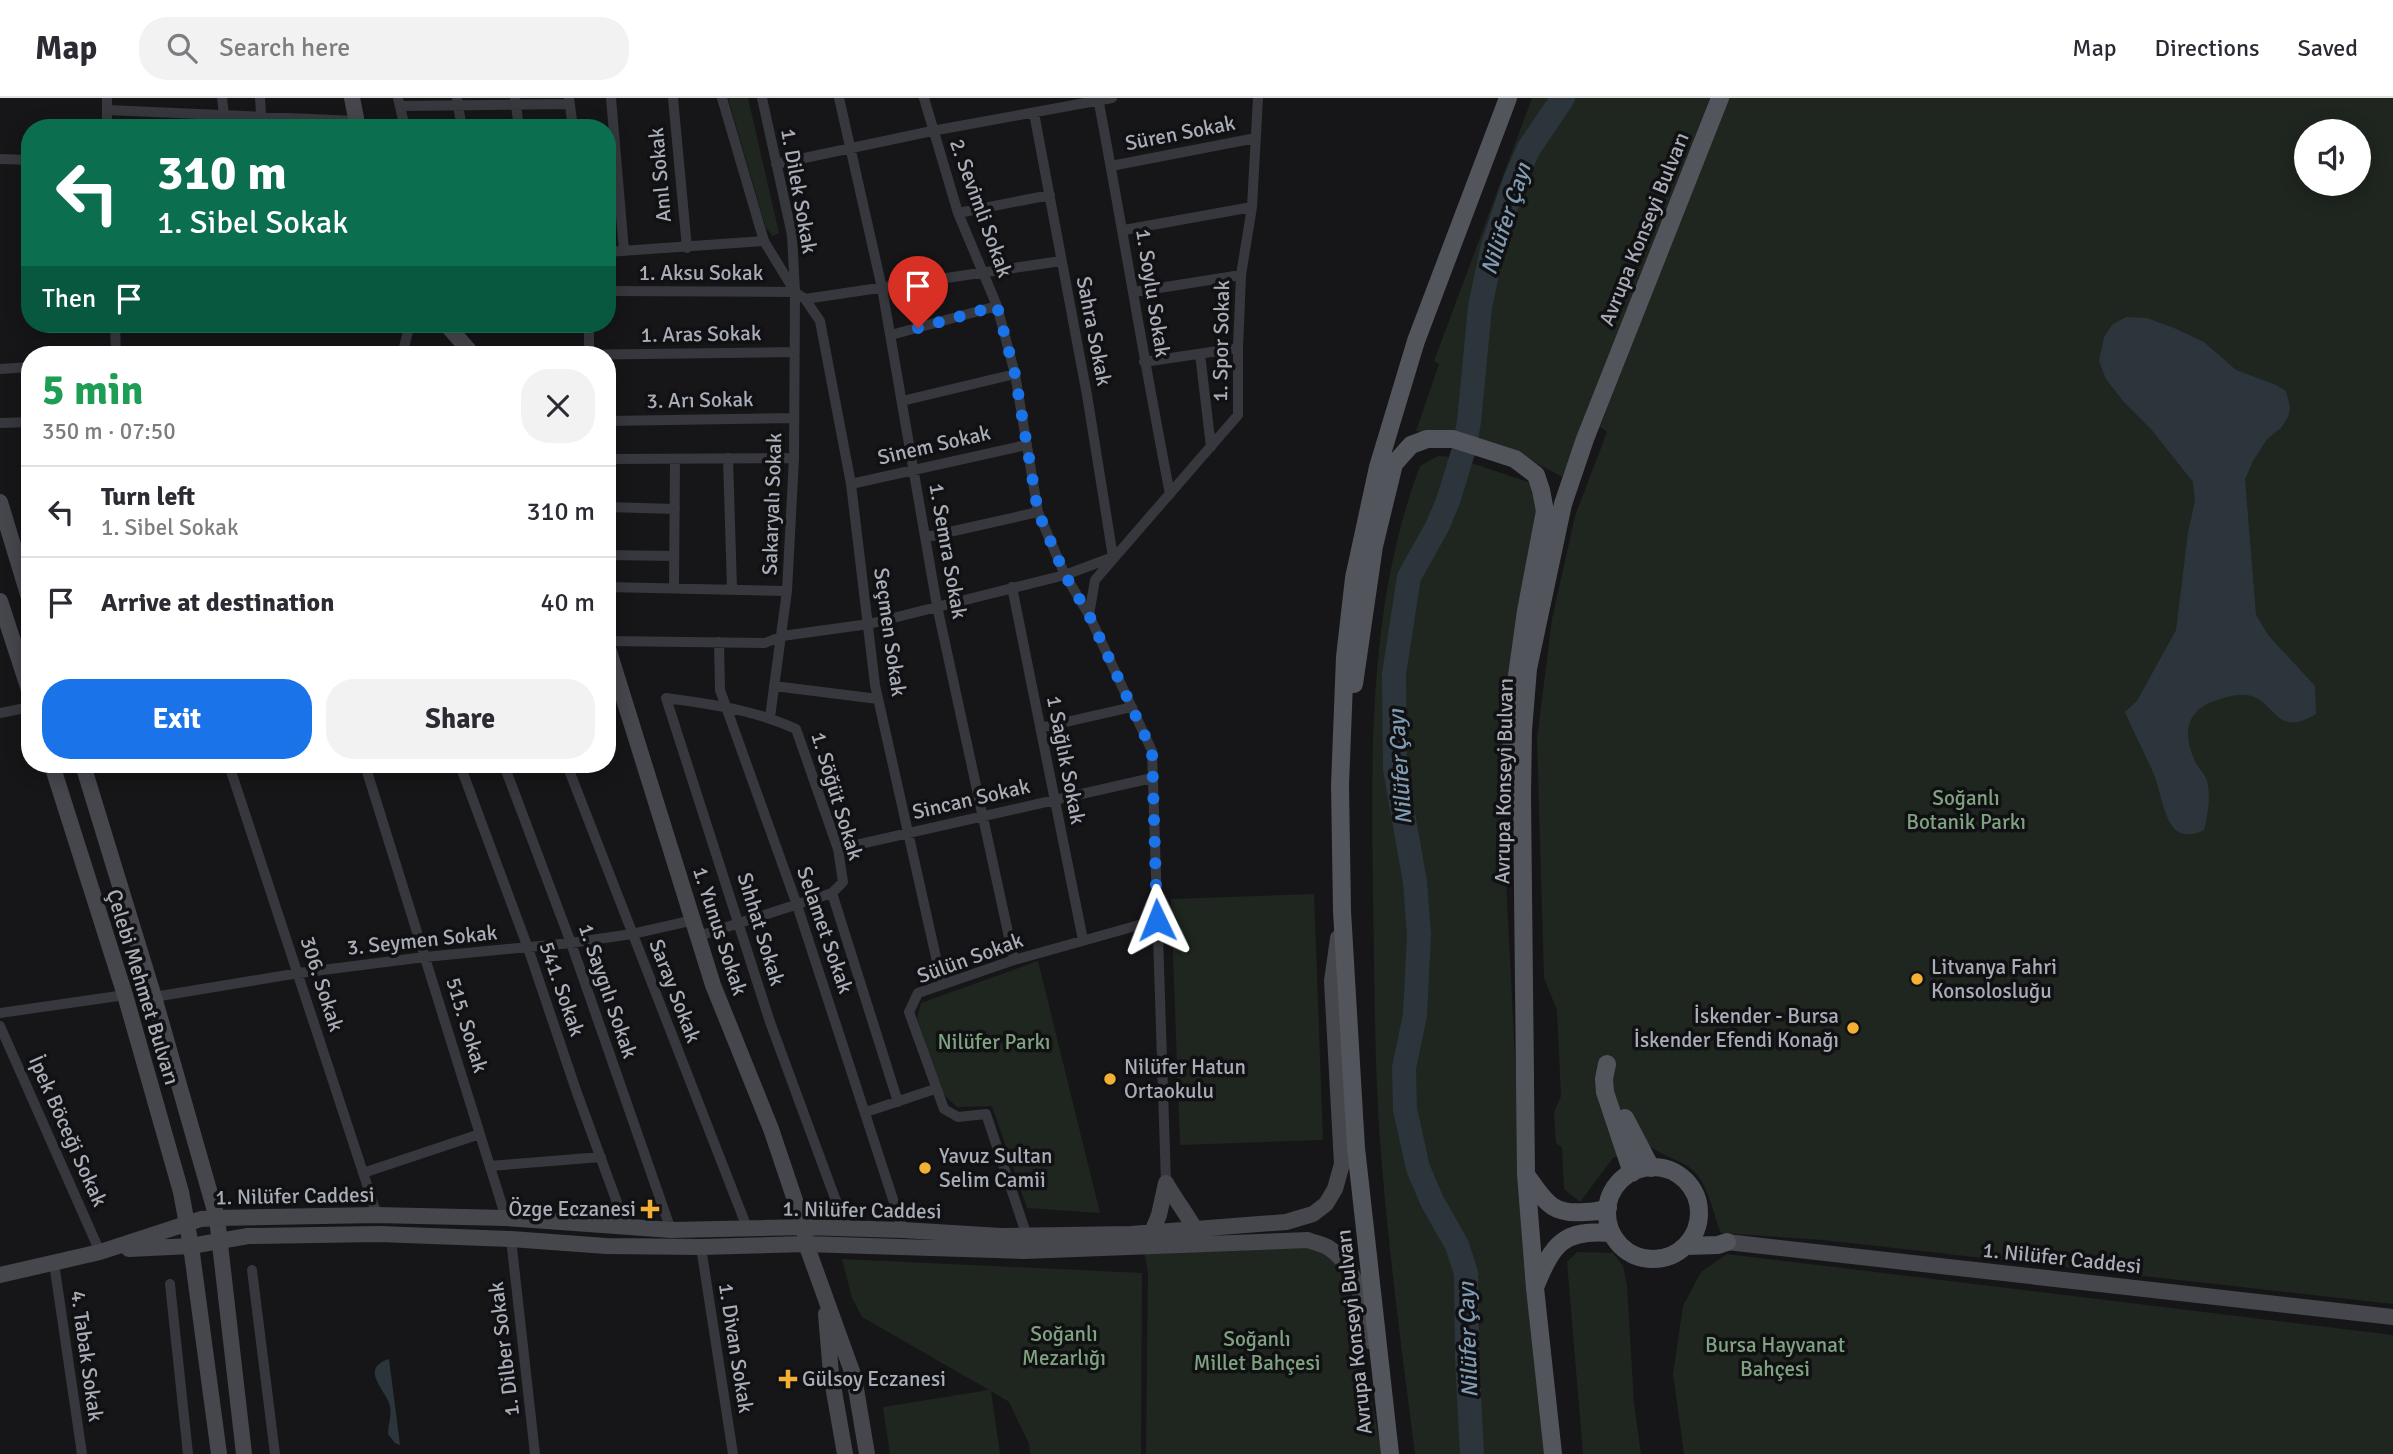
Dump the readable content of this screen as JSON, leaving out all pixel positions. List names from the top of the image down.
{
  "streets": {
    "main road": [
      "Avrupa Konseyi Bulvarı",
      "1. Yunus Sokak",
      "Çelebi Mehmet Bulvarı",
      "1. Nilüfer Caddesi"
    ],
    "street": [
      "Süren Sokak",
      "Anıl Sokak",
      "1. Dilek Sokak",
      "2. Sevimli Sokak",
      "1. Aksu Sokak",
      "1. Soylu Sokak",
      "Sahra Sokak",
      "1. Aras Sokak",
      "1. Spor Sokak",
      "3. Arı Sokak",
      "Sinem Sokak",
      "Sakaryalı Sokak",
      "1. Semra Sokak",
      "Seçmen Sokak",
      "1 Sağlık Sokak",
      "1. Söğüt Sokak",
      "Sincan Sokak",
      "Sıhhat Sokak",
      "Selamet Sokak",
      "3. Seymen Sokak",
      "Sülün Sokak",
      "306. Sokak",
      "541. Sokak",
      "1. Saygılı Sokak",
      "Saray Sokak",
      "515. Sokak",
      "İpek Böceği Sokak",
      "1. Divan Sokak",
      "1. Dilber Sokak",
      "4. Tabak Sokak"
    ]
  },
  "crossings": [
    ["Süren Sokak", "1. Soylu Sokak"],
    ["Süren Sokak", "1. Spor Sokak"],
    ["1. Dilek Sokak", "1. Aksu Sokak"],
    ["1. Dilek Sokak", "Sakaryalı Sokak"],
    ["1. Dilek Sokak", "Seçmen Sokak"],
    ["2. Sevimli Sokak", "1. Spor Sokak"],
    ["2. Sevimli Sokak", "Sinem Sokak"],
    ["2. Sevimli Sokak", "Sincan Sokak"],
    ["2. Sevimli Sokak", "Sülün Sokak"],
    ["Avrupa Konseyi Bulvarı", "1. Nilüfer Caddesi"],
    ["1. Aksu Sokak", "Sakaryalı Sokak"],
    ["1. Aksu Sokak", "Seçmen Sokak"],
    ["1. Soylu Sokak", "1. Spor Sokak"],
    ["Sahra Sokak", "1. Spor Sokak"],
    ["1. Aras Sokak", "Sakaryalı Sokak"],
    ["3. Arı Sokak", "Sakaryalı Sokak"],
    ["Sinem Sokak", "1. Semra Sokak"],
    ["Sinem Sokak", "Seçmen Sokak"],
    ["Sakaryalı Sokak", "Seçmen Sokak"],
    ["Sakaryalı Sokak", "1. Söğüt Sokak"],
    ["1. Semra Sokak", "Sincan Sokak"],
    ["1. Semra Sokak", "Sülün Sokak"],
    ["Seçmen Sokak", "Sincan Sokak"],
    ["Seçmen Sokak", "Sülün Sokak"],
    ["1 Sağlık Sokak", "Sincan Sokak"],
    ["1 Sağlık Sokak", "Sülün Sokak"],
    ["1. Söğüt Sokak", "Sincan Sokak"],
    ["1. Söğüt Sokak", "Sıhhat Sokak"],
    ["1. Söğüt Sokak", "Selamet Sokak"],
    ["Sıhhat Sokak", "Selamet Sokak"],
    ["Sıhhat Sokak", "1. Nilüfer Caddesi"],
    ["Selamet Sokak", "1. Nilüfer Caddesi"],
    ["1. Yunus Sokak", "3. Seymen Sokak"],
    ["1. Yunus Sokak", "1. Nilüfer Caddesi"],
    ["3. Seymen Sokak", "306. Sokak"],
    ["3. Seymen Sokak", "Çelebi Mehmet Bulvarı"],
    ["3. Seymen Sokak", "541. Sokak"],
    ["3. Seymen Sokak", "1. Saygılı Sokak"],
    ["3. Seymen Sokak", "Saray Sokak"],
    ["3. Seymen Sokak", "515. Sokak"],
    ["Sülün Sokak", "1. Nilüfer Caddesi"],
    ["306. Sokak", "1. Nilüfer Caddesi"],
    ["Çelebi Mehmet Bulvarı", "1. Nilüfer Caddesi"],
    ["541. Sokak", "1. Nilüfer Caddesi"],
    ["1. Saygılı Sokak", "1. Nilüfer Caddesi"],
    ["Saray Sokak", "1. Nilüfer Caddesi"],
    ["515. Sokak", "1. Nilüfer Caddesi"],
    ["İpek Böceği Sokak", "1. Nilüfer Caddesi"],
    ["1. Nilüfer Caddesi", "1. Divan Sokak"],
    ["1. Nilüfer Caddesi", "1. Dilber Sokak"],
    ["1. Nilüfer Caddesi", "4. Tabak Sokak"]
  ],
  "water": ["Nilüfer Çayı"],
  "parks": [
    "Soğanlı Botanik Parkı",
    "Nilüfer Parkı",
    "Soğanlı Mezarlığı",
    "Soğanlı Millet Bahçesi",
    "Bursa Hayvanat Bahçesi"
  ],
  "places": {
    "other": [
      "Litvanya Fahri Konsolosluğu",
      "İskender - Bursa İskender Efendi Konağı",
      "Nilüfer Hatun Ortaokulu",
      "Yavuz Sultan Selim Camii"
    ],
    "health": ["Özge Eczanesi", "Gülsoy Eczanesi"]
  },
  "page": {
    "header": "Map",
    "search": "Search here",
    "nav": ["Map", "Directions", "Saved"],
    "turn": ["310 m", "1. Sibel Sokak"],
    "then": "Then",
    "heading": ["5 min", "350 m · 07:50"],
    "list": [
      {
        "name": "Turn left",
        "note": "1. Sibel Sokak",
        "value": "310 m"
      },
      {
        "name": "Arrive at destination",
        "value": "40 m"
      }
    ],
    "buttons": ["Exit", "Share"]
  }
}
